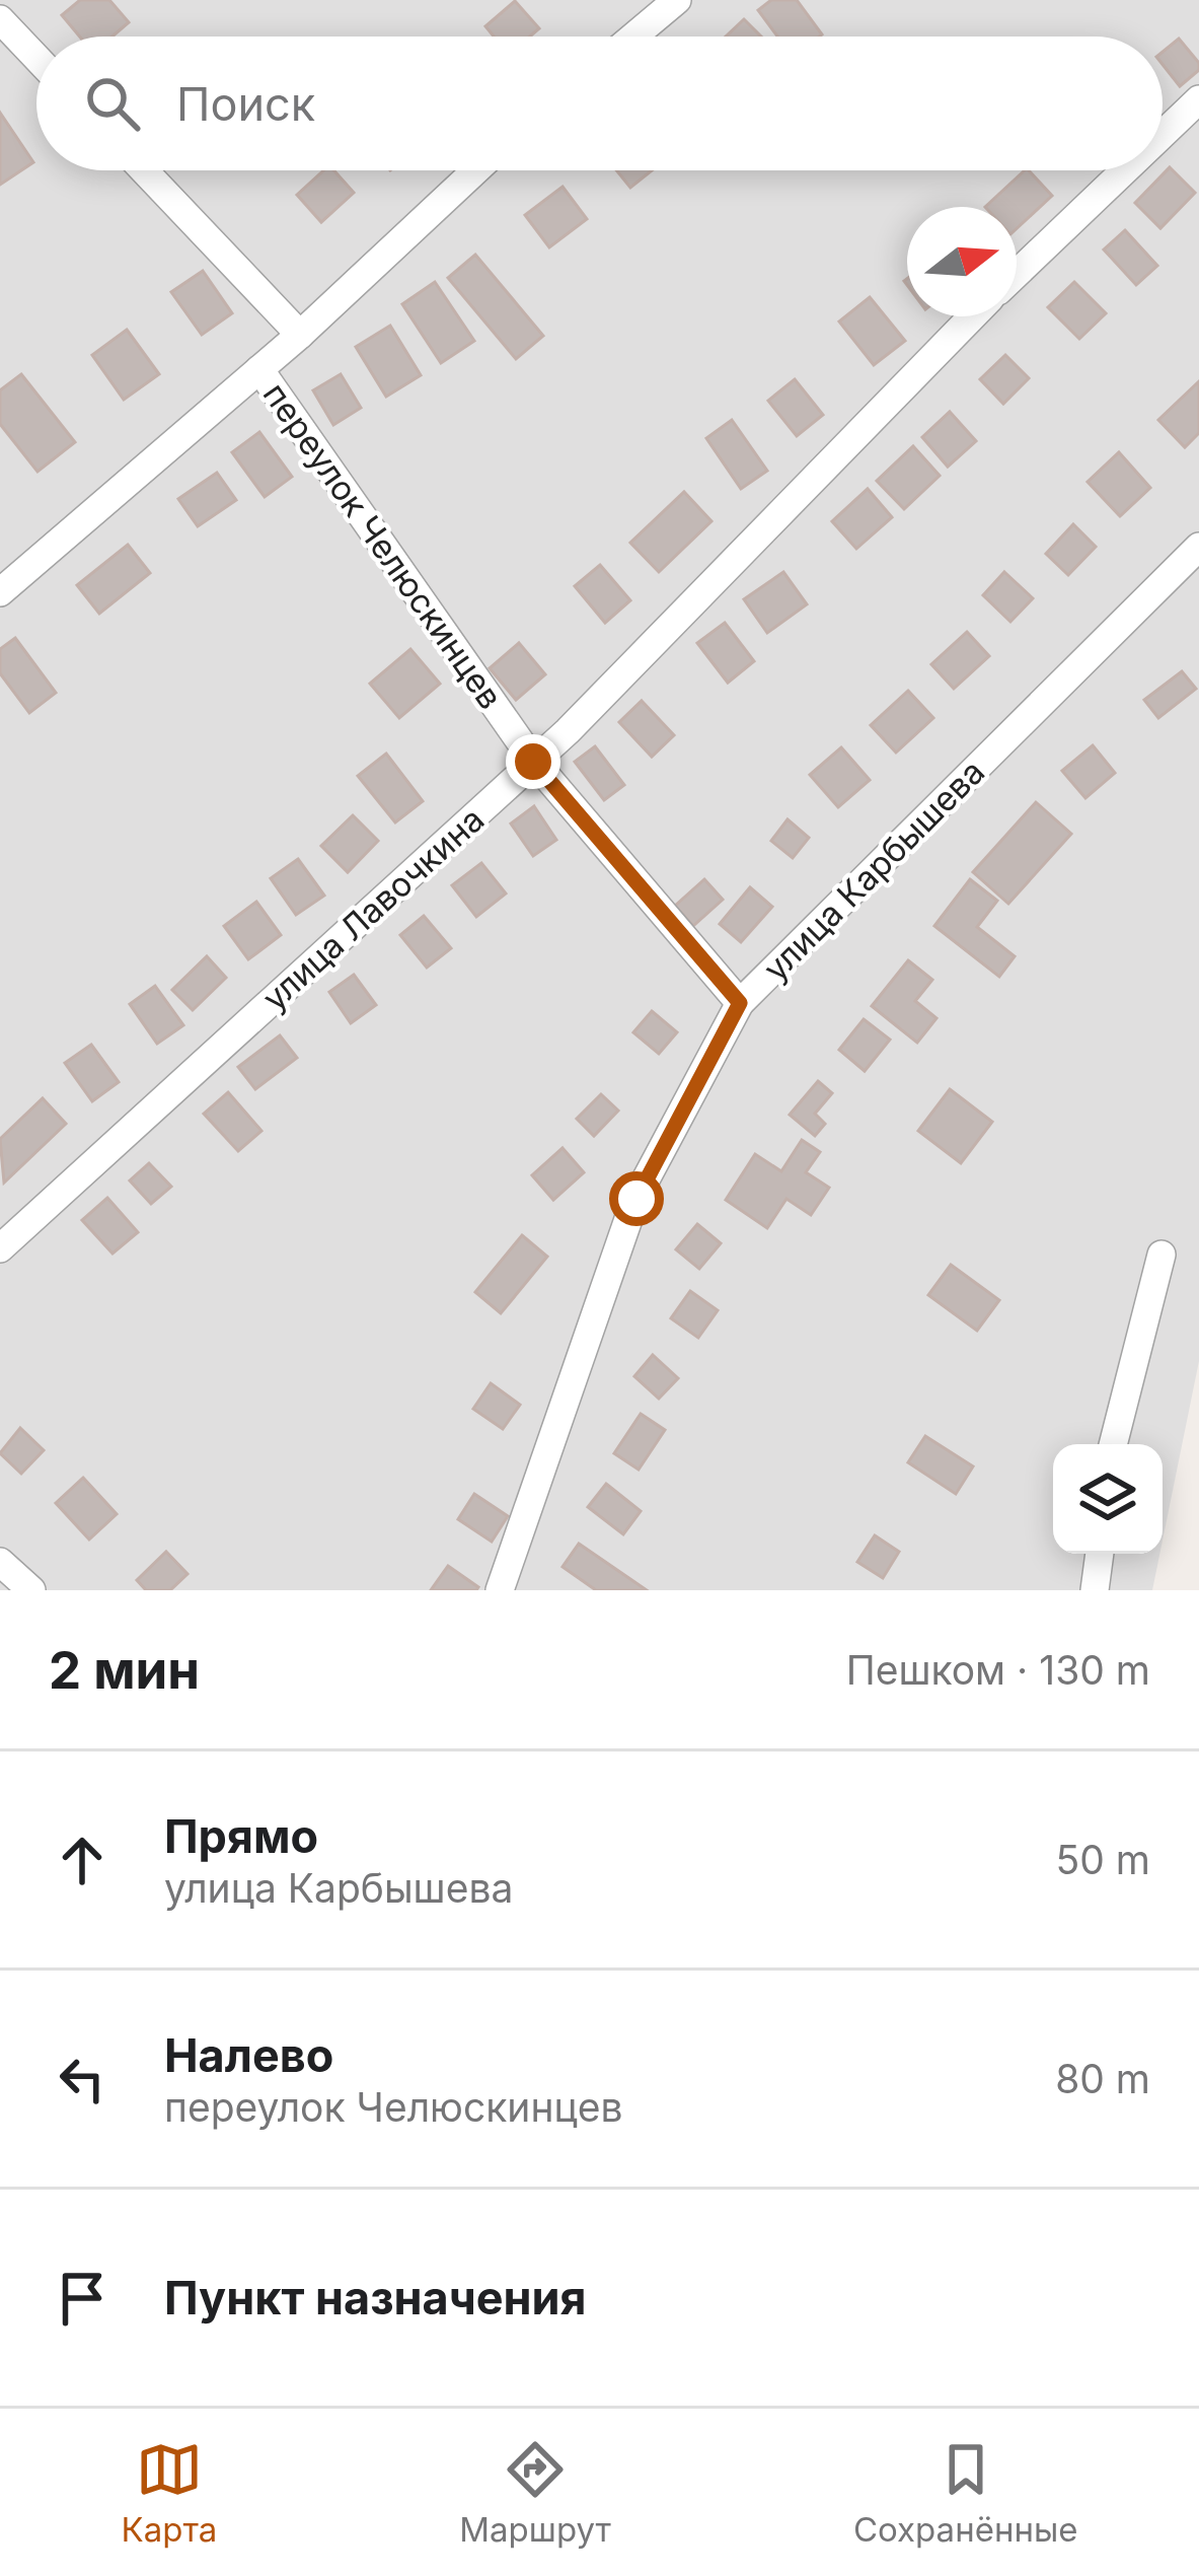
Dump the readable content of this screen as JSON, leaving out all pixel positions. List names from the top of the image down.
{
  "streets": {
    "street": ["переулок Челюскинцев", "улица Карбышева", "улица Лавочкина"]
  },
  "crossings": [
    ["переулок Челюскинцев", "улица Карбышева"],
    ["переулок Челюскинцев", "улица Лавочкина"]
  ],
  "north": "right",
  "page": {
    "search": "Поиск",
    "heading": ["2 мин", "Пешком · 130 m"],
    "list": [
      ["Прямо", "улица Карбышева", "50 m"],
      ["Налево", "переулок Челюскинцев", "80 m"],
      "Пункт назначения"
    ],
    "nav": ["Карта", "Маршрут", "Сохранённые"]
  }
}
